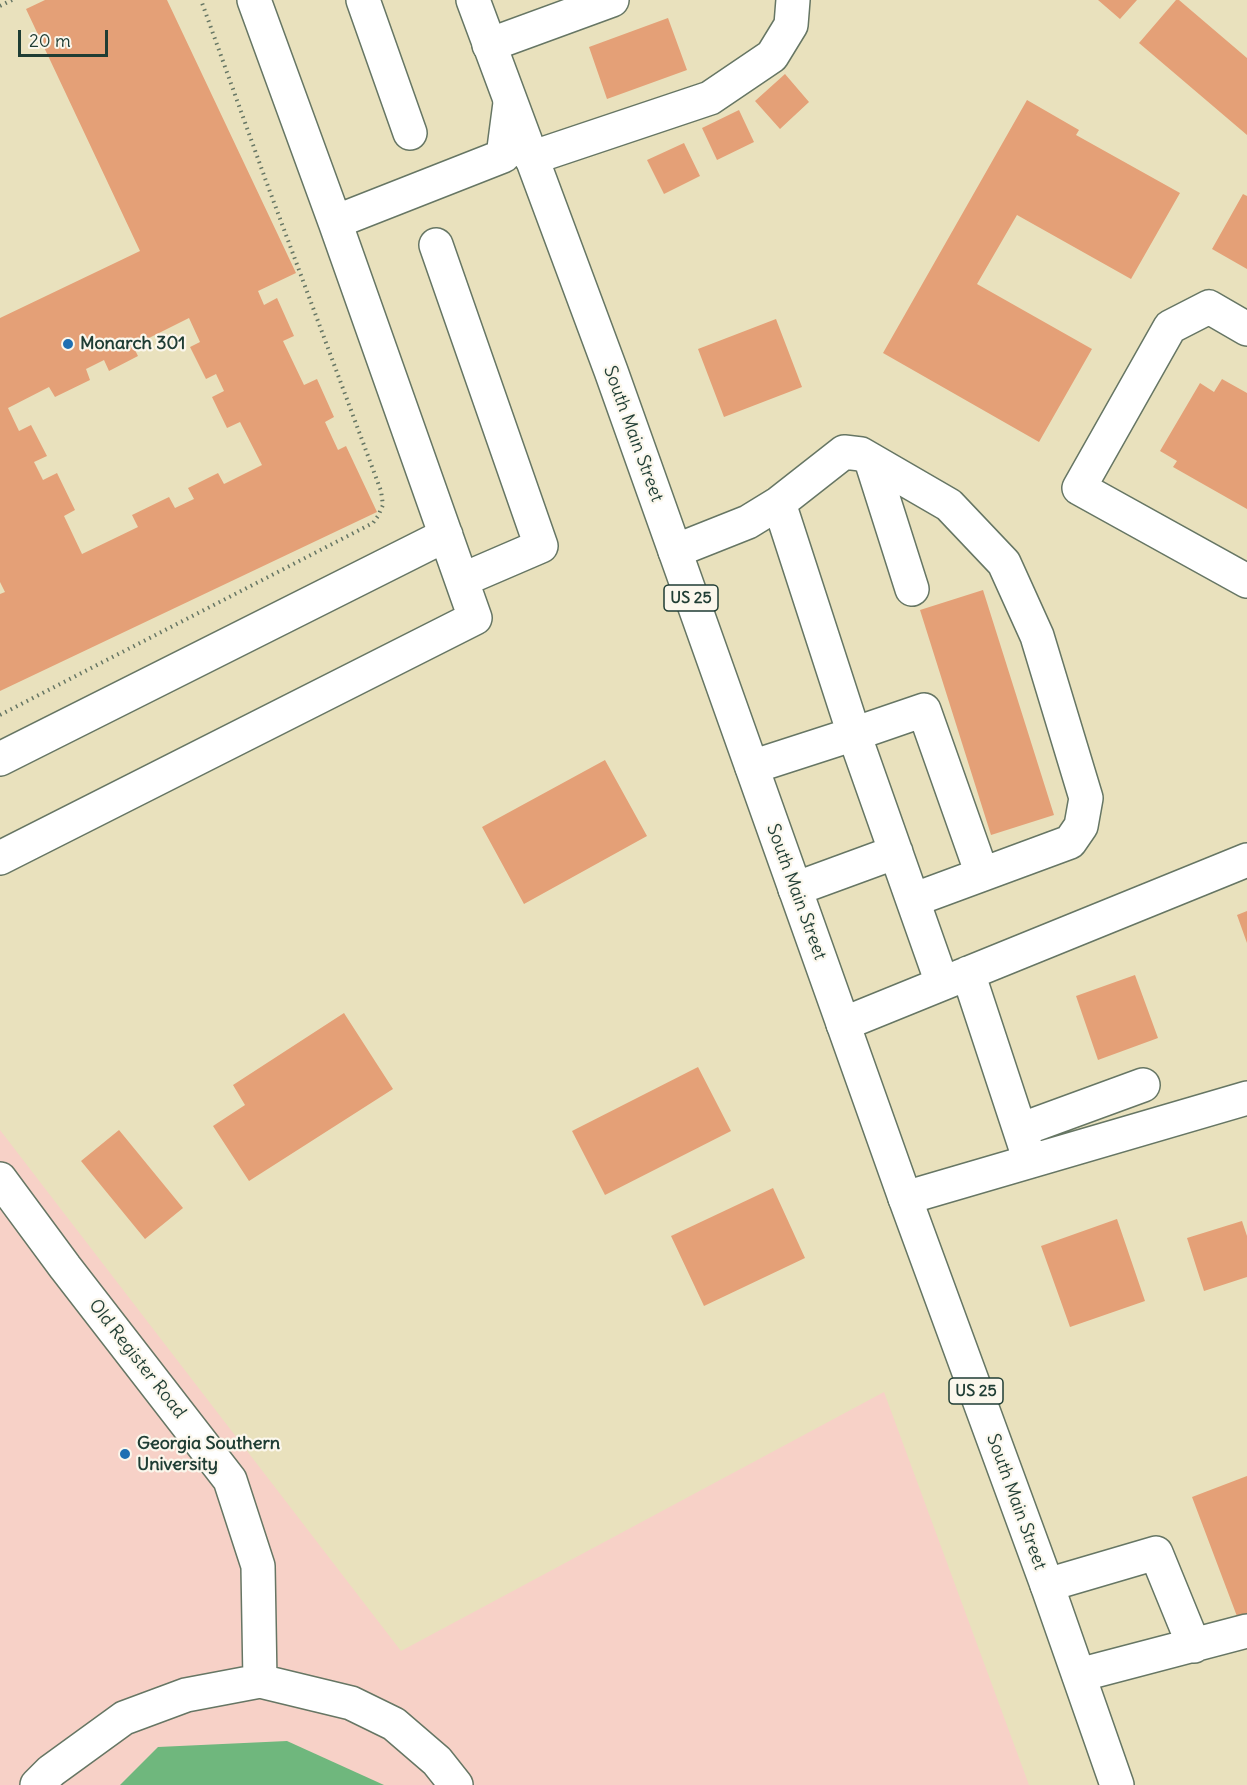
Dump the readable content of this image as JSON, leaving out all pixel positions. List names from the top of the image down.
{
  "streets": {
    "main road": ["South Main Street", "US 25", "Old Register Road"]
  },
  "places": ["Monarch 301", "Georgia Southern University"],
  "scale_bar": "20 m"
}
